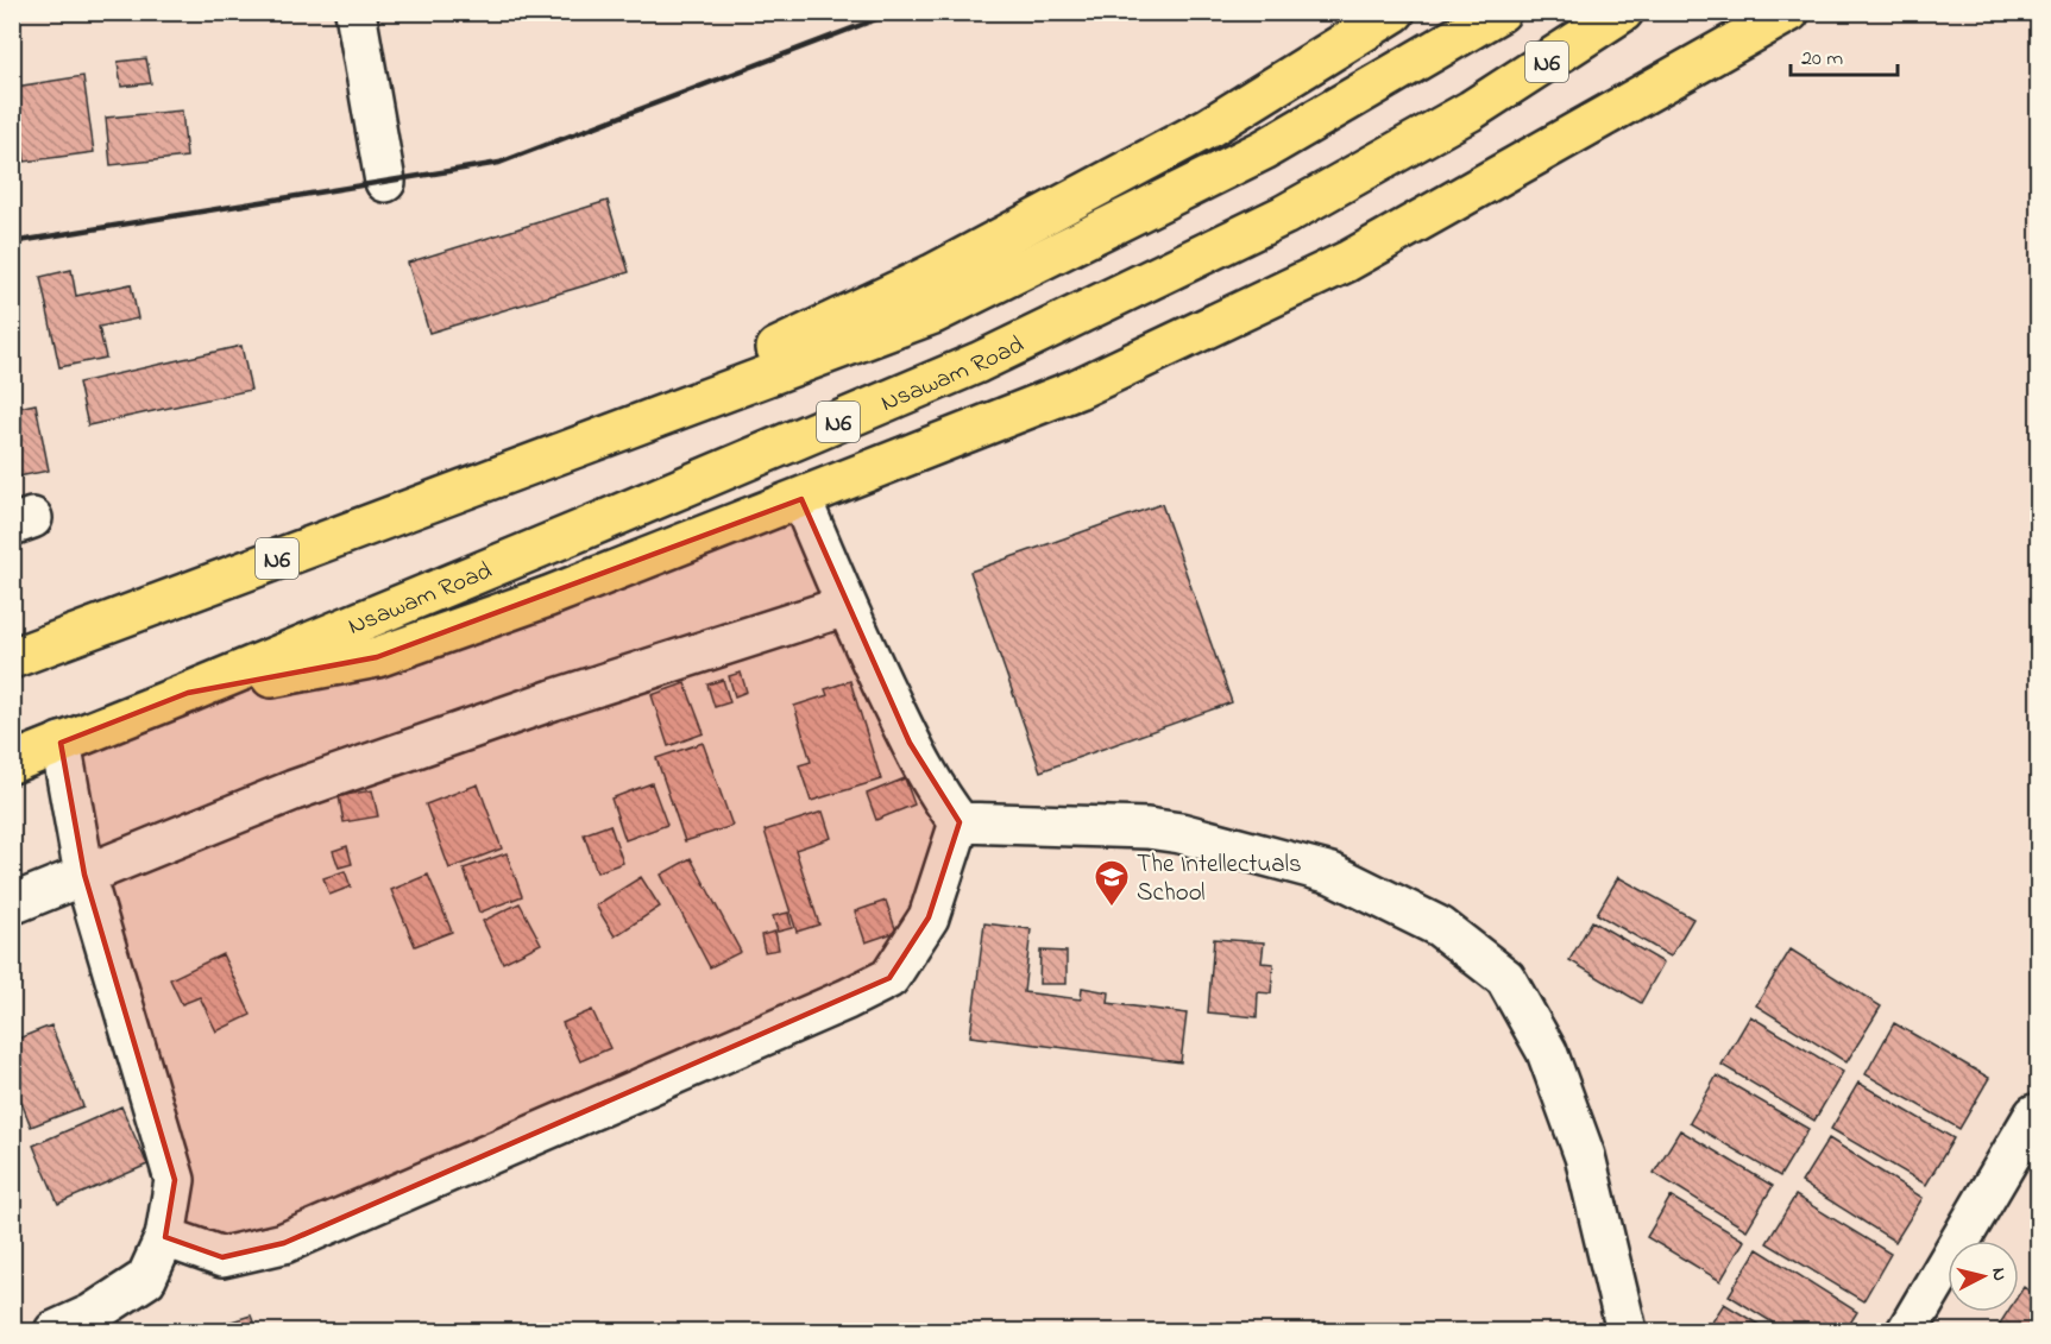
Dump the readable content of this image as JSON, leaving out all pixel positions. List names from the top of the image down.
{
  "streets": {
    "highway": ["N6", "Nsawam Road"]
  },
  "places": {
    "school or university": ["The Intellectuals School"]
  },
  "scale_bar": "20 m",
  "north": "right"
}
